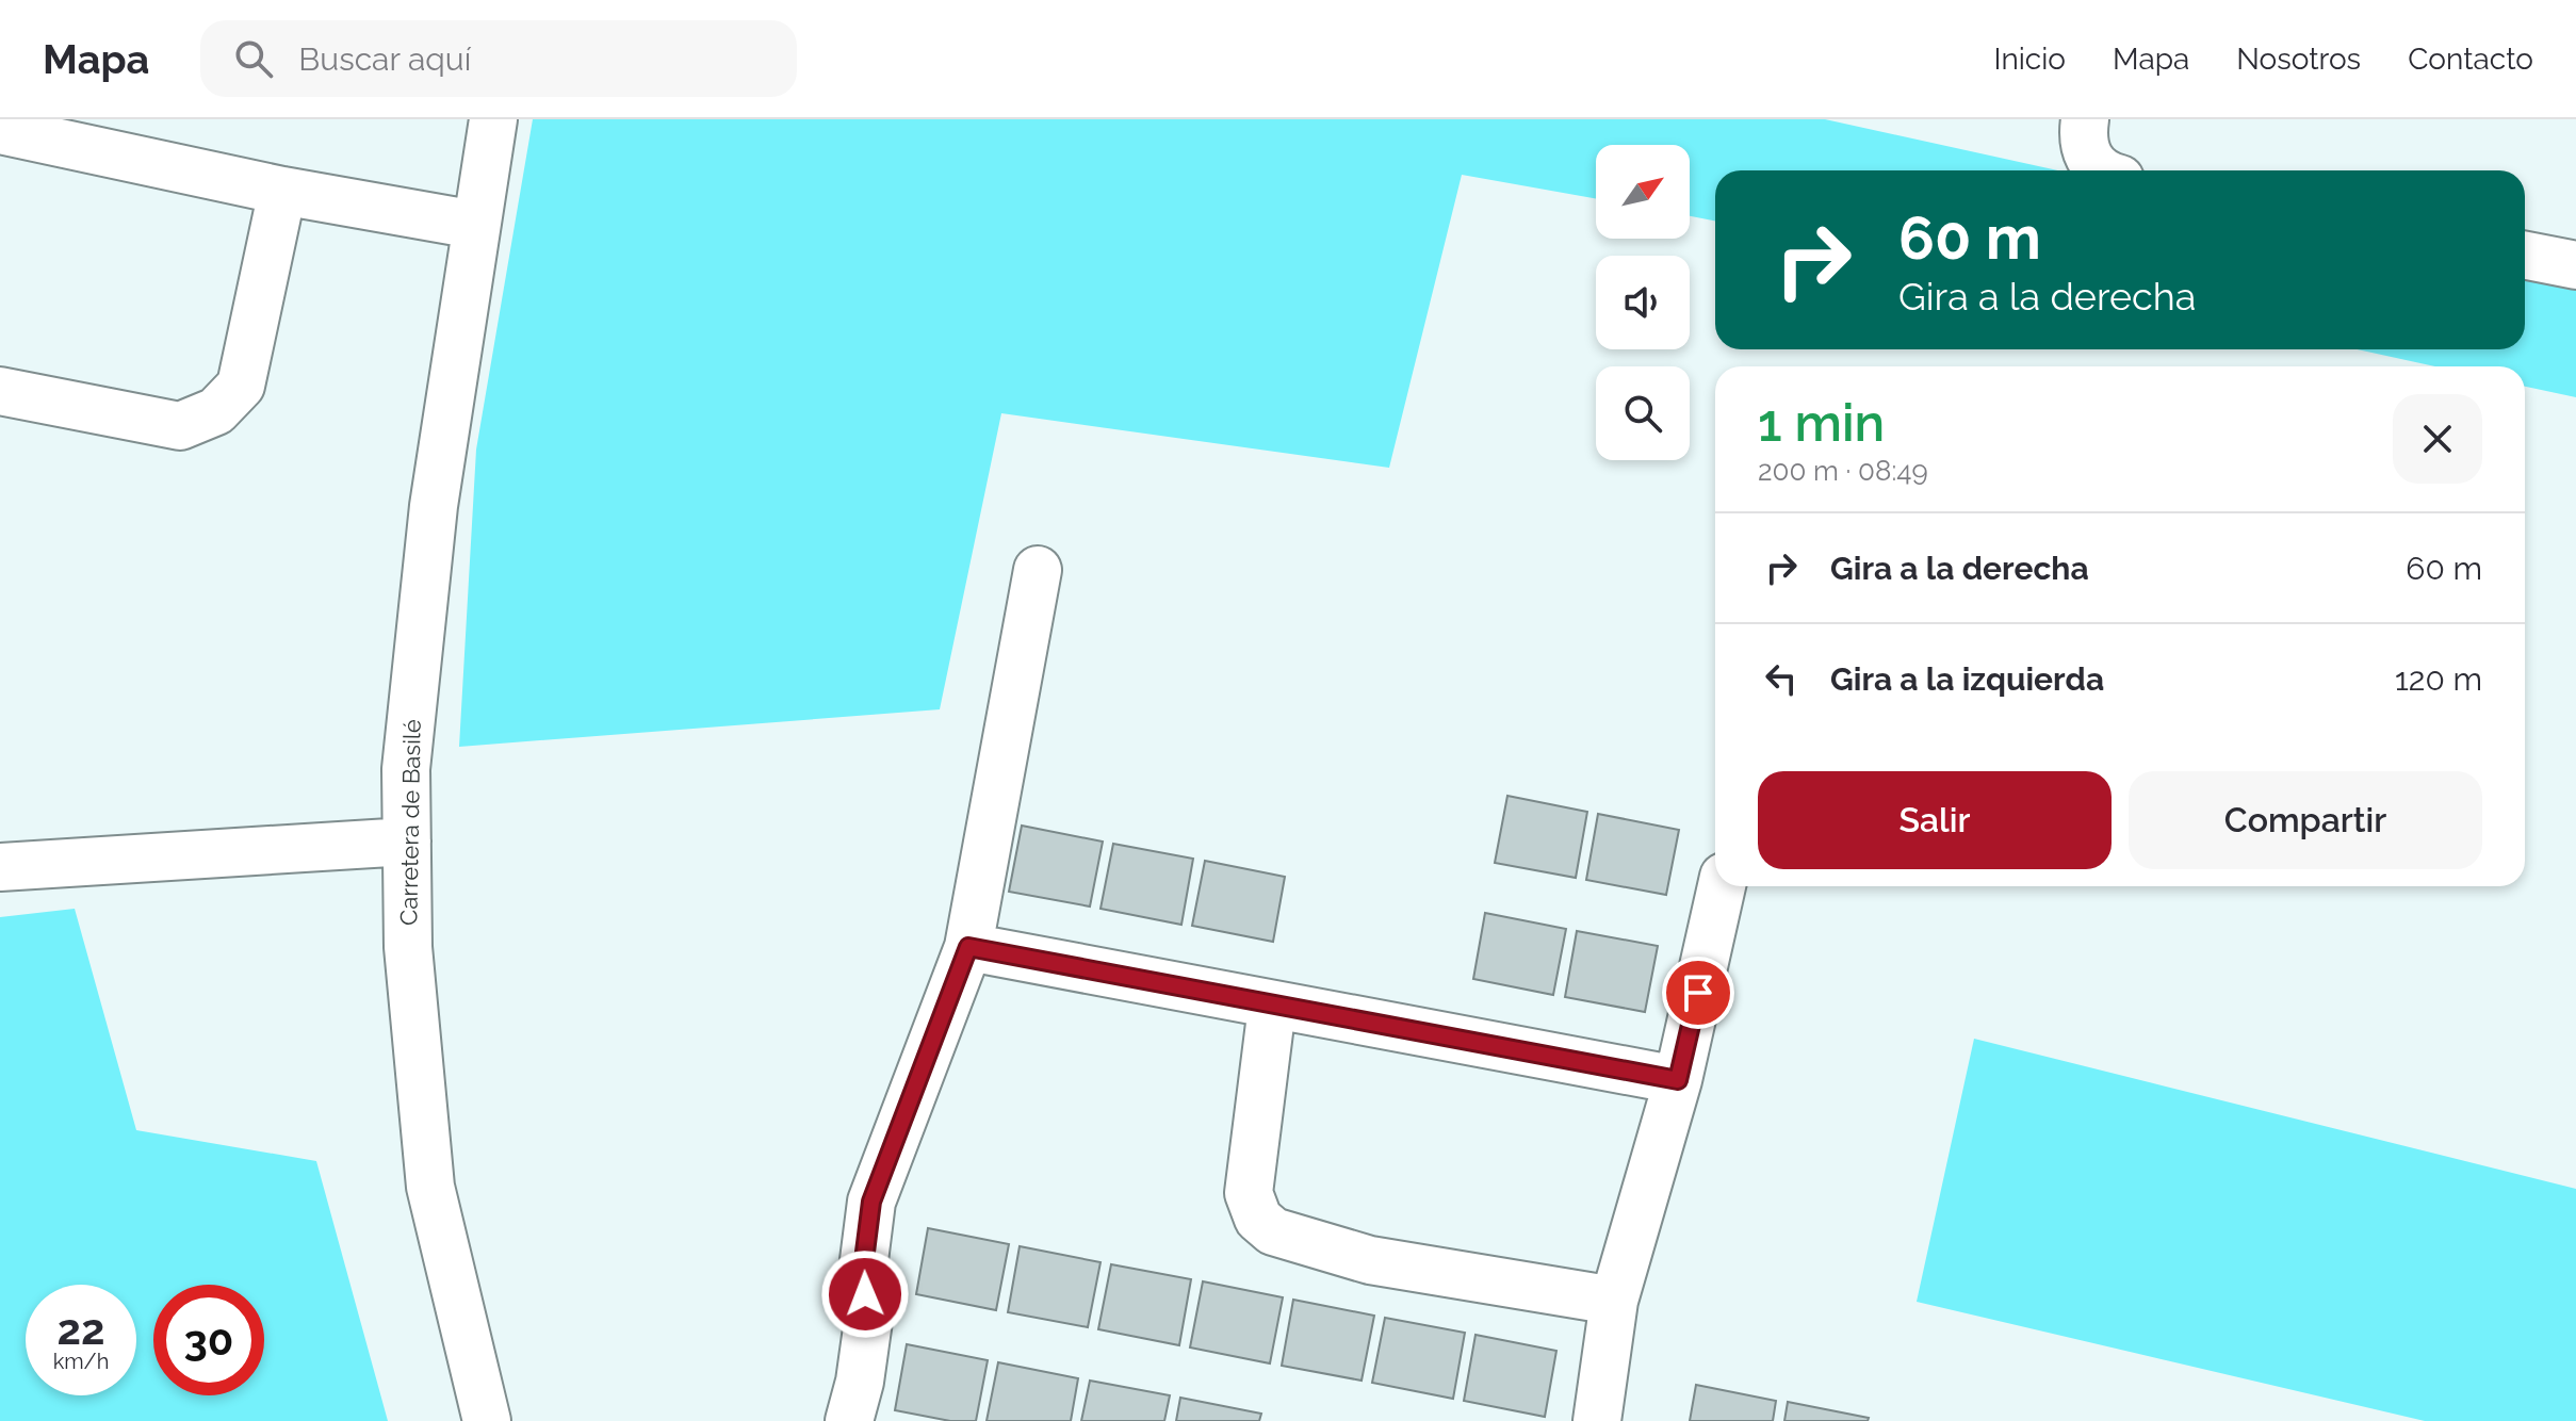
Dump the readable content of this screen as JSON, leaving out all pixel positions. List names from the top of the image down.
{
  "streets": {
    "street": ["Carretera de Basilé"]
  },
  "north": "top right",
  "page": {
    "header": "Mapa",
    "search": "Buscar aquí",
    "nav": [
      "Inicio",
      "Mapa",
      "Nosotros",
      "Contacto"
    ],
    "turn": ["60 m", "Gira a la derecha"],
    "heading": ["1 min", "200 m · 08:49"],
    "list": [
      {
        "name": "Gira a la derecha",
        "value": "60 m"
      },
      {
        "name": "Gira a la izquierda",
        "value": "120 m"
      }
    ],
    "buttons": ["Salir", "Compartir"],
    "speed": "22 km/h",
    "limit": "30"
  }
}
